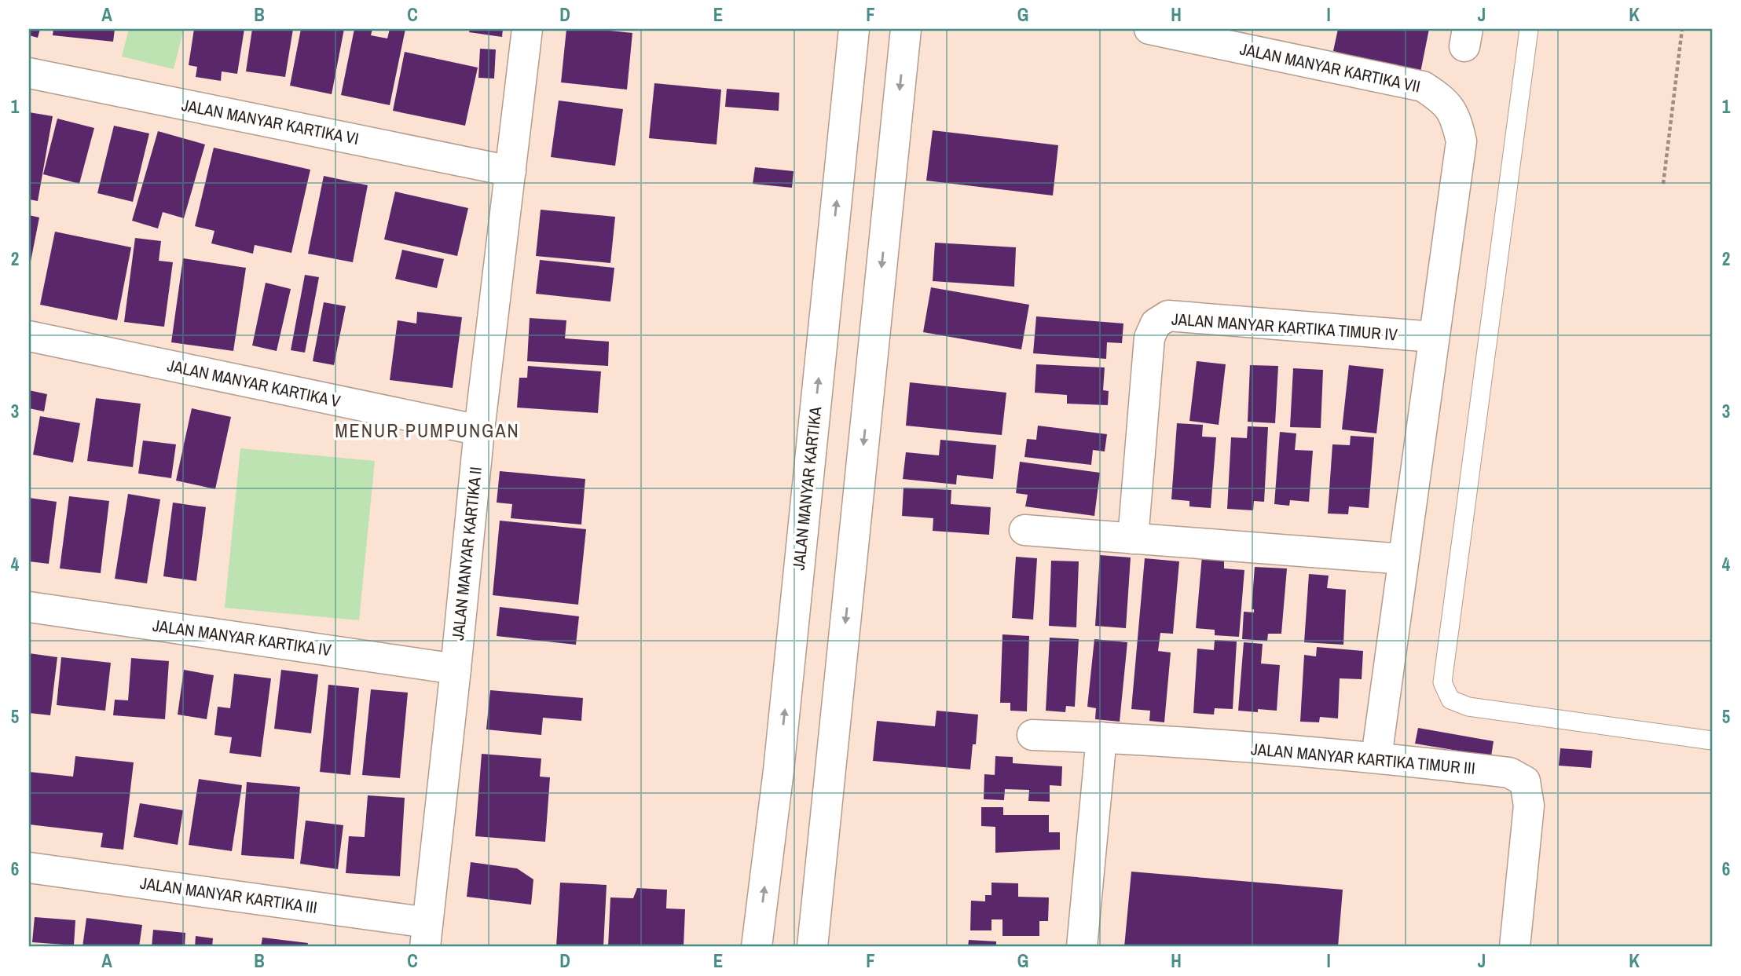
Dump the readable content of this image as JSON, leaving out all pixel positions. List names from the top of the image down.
{
  "streets": {
    "street": [
      "JALAN MANYAR KARTIKA VII",
      "JALAN MANYAR KARTIKA VI",
      "JALAN MANYAR KARTIKA TIMUR IV",
      "JALAN MANYAR KARTIKA V",
      "JALAN MANYAR KARTIKA",
      "JALAN MANYAR KARTIKA II",
      "JALAN MANYAR KARTIKA IV",
      "JALAN MANYAR KARTIKA TIMUR III",
      "JALAN MANYAR KARTIKA III"
    ]
  },
  "crossings": [
    ["JALAN MANYAR KARTIKA VII", "JALAN MANYAR KARTIKA TIMUR IV"],
    ["JALAN MANYAR KARTIKA VI", "JALAN MANYAR KARTIKA II"],
    ["JALAN MANYAR KARTIKA V", "JALAN MANYAR KARTIKA II"],
    ["JALAN MANYAR KARTIKA II", "JALAN MANYAR KARTIKA IV"],
    ["JALAN MANYAR KARTIKA II", "JALAN MANYAR KARTIKA III"]
  ],
  "districts": ["MENUR PUMPUNGAN"],
  "grid": {
    "columns": [
      "A",
      "B",
      "C",
      "D",
      "E",
      "F",
      "G",
      "H",
      "I",
      "J",
      "K"
    ],
    "rows": [
      "1",
      "2",
      "3",
      "4",
      "5",
      "6"
    ]
  }
}
